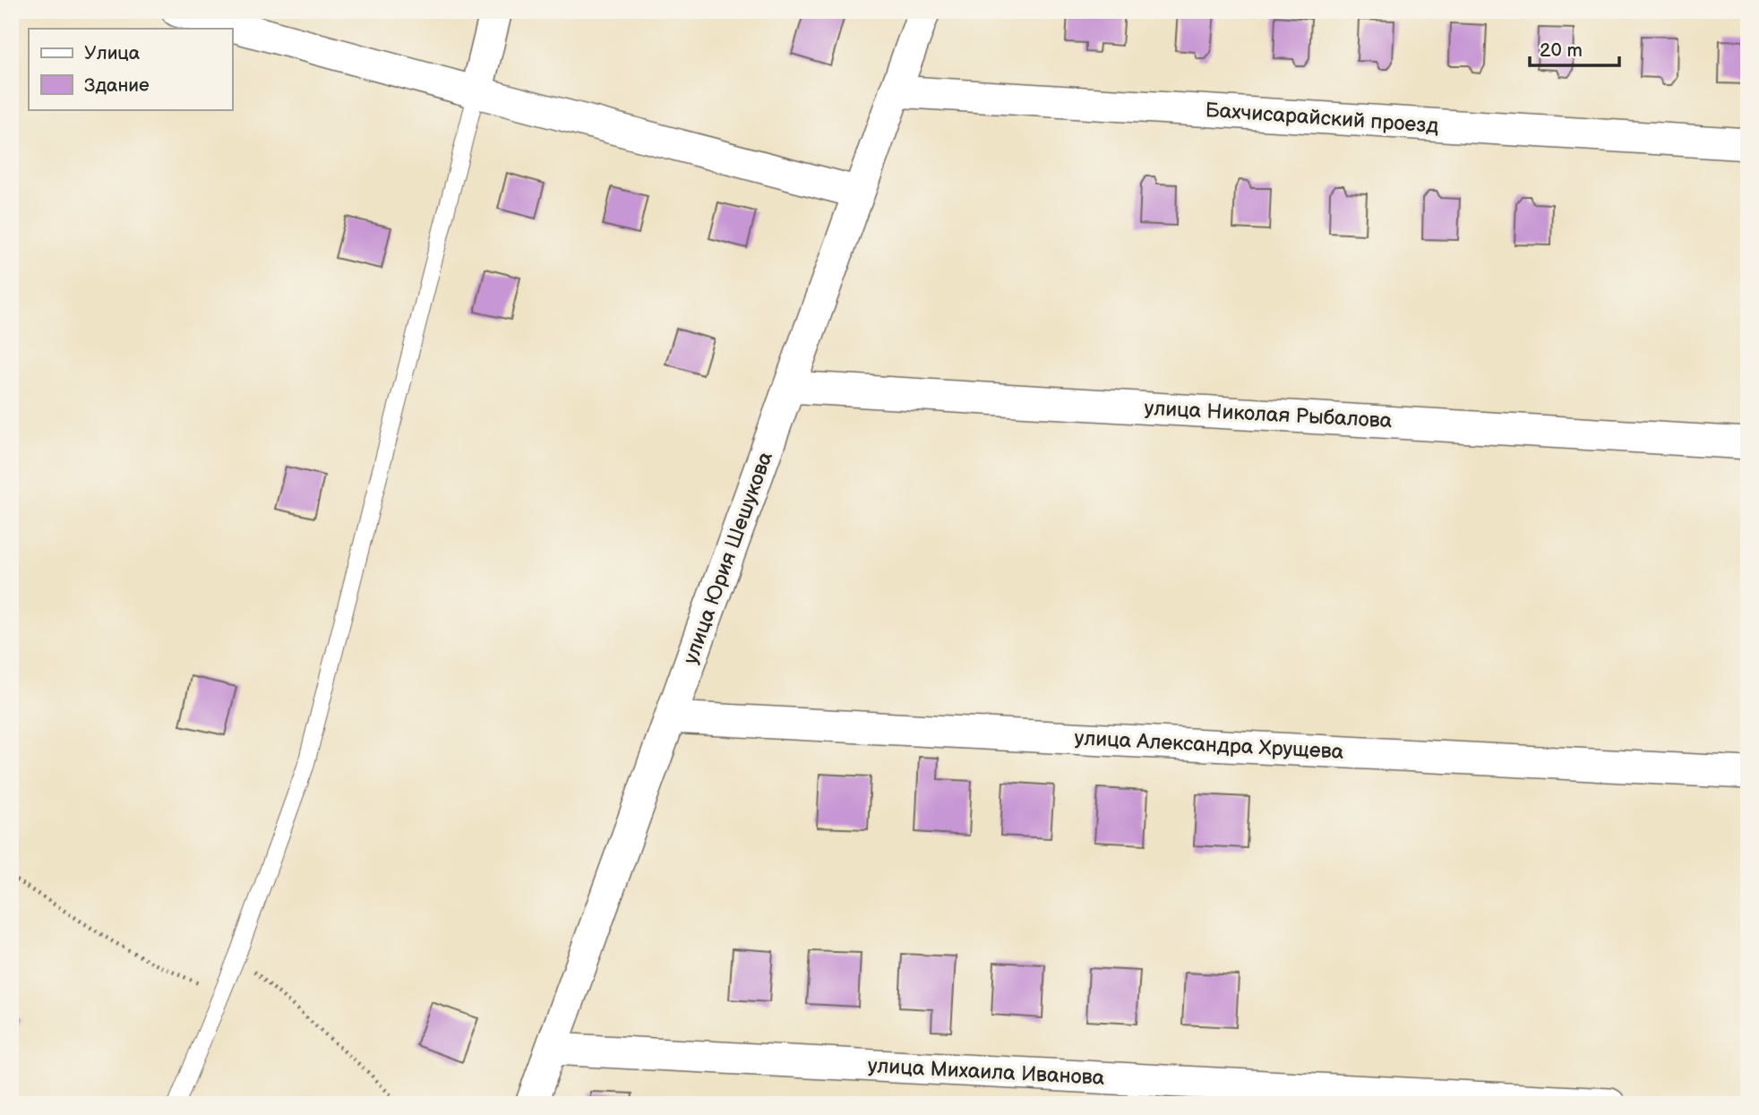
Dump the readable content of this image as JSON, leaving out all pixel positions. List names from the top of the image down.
{
  "streets": {
    "street": [
      "Бахчисарайский проезд",
      "улица Николая Рыбалова",
      "улица Юрия Шешукова",
      "улица Александра Хрущева",
      "улица Михаила Иванова"
    ]
  },
  "crossings": [
    ["Бахчисарайский проезд", "улица Юрия Шешукова"],
    ["улица Николая Рыбалова", "улица Юрия Шешукова"],
    ["улица Юрия Шешукова", "улица Александра Хрущева"],
    ["улица Юрия Шешукова", "улица Михаила Иванова"]
  ],
  "legend": ["Улица", "Здание"],
  "scale_bar": "20 m"
}
